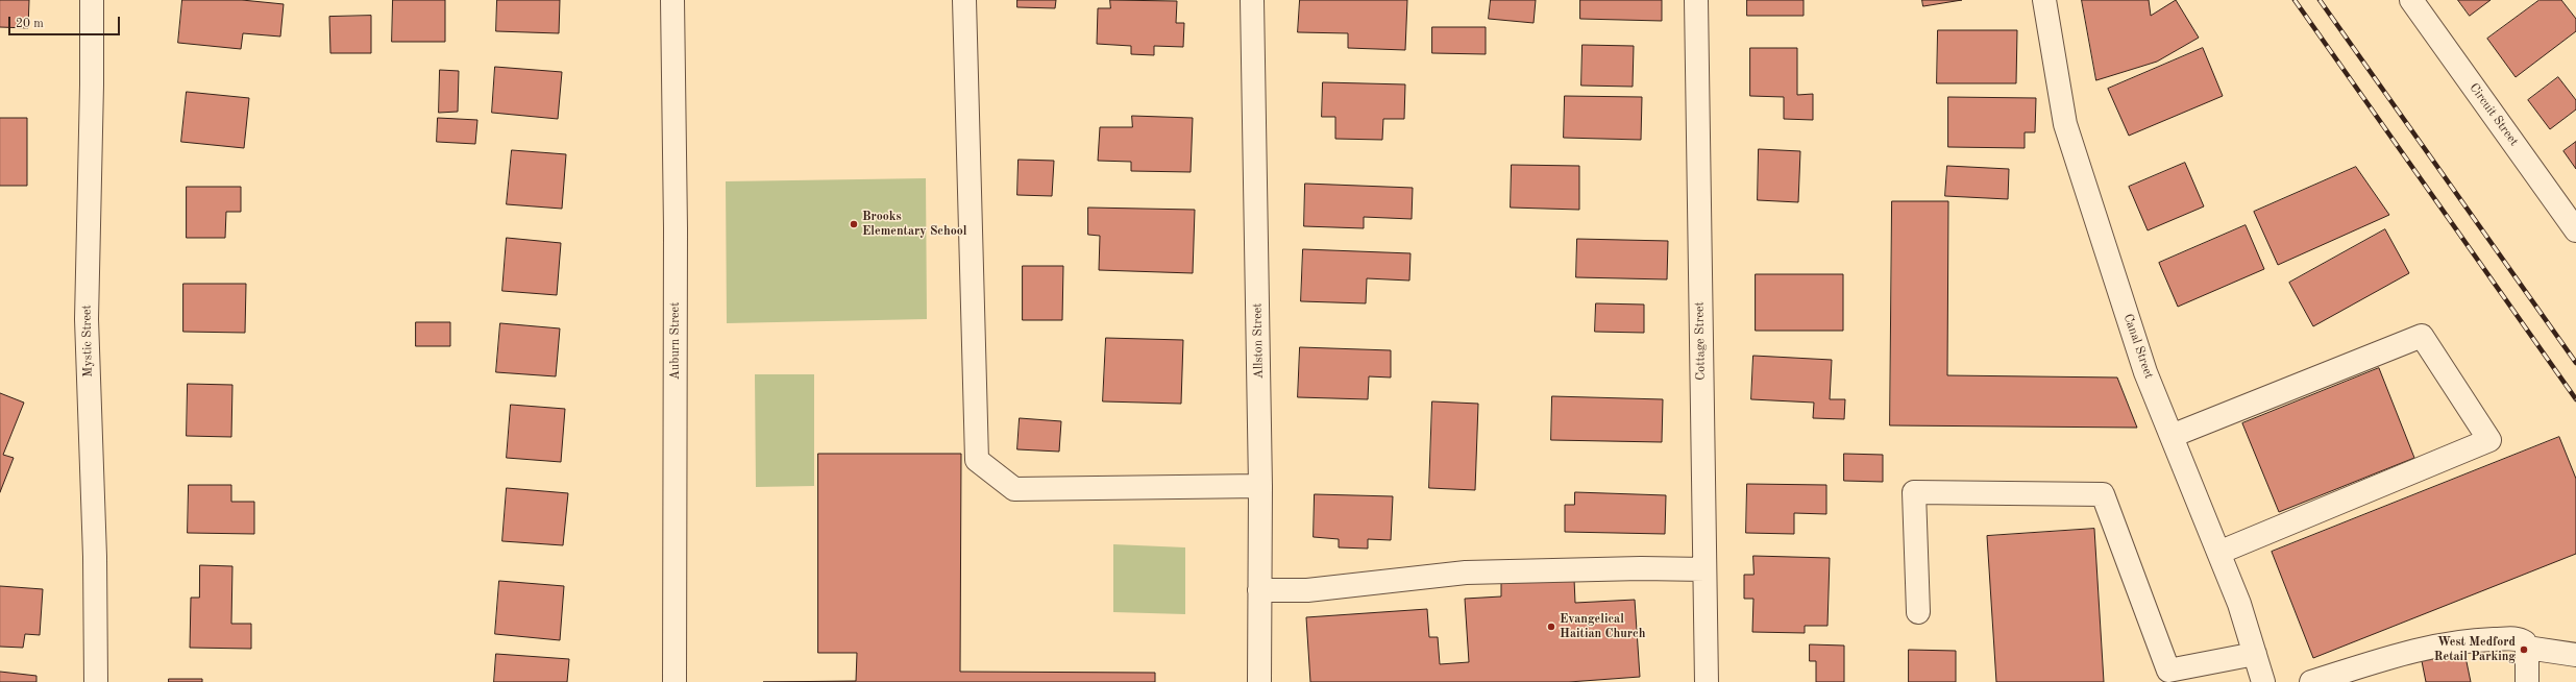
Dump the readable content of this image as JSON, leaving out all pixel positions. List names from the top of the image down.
{
  "streets": {
    "street": [
      "Circuit Street",
      "Mystic Street",
      "Auburn Street",
      "Allston Street",
      "Cottage Street",
      "Canal Street"
    ]
  },
  "places": ["Brooks Elementary School", "Evangelical Haitian Church", "West Medford Retail Parking"],
  "scale_bar": "20 m"
}
